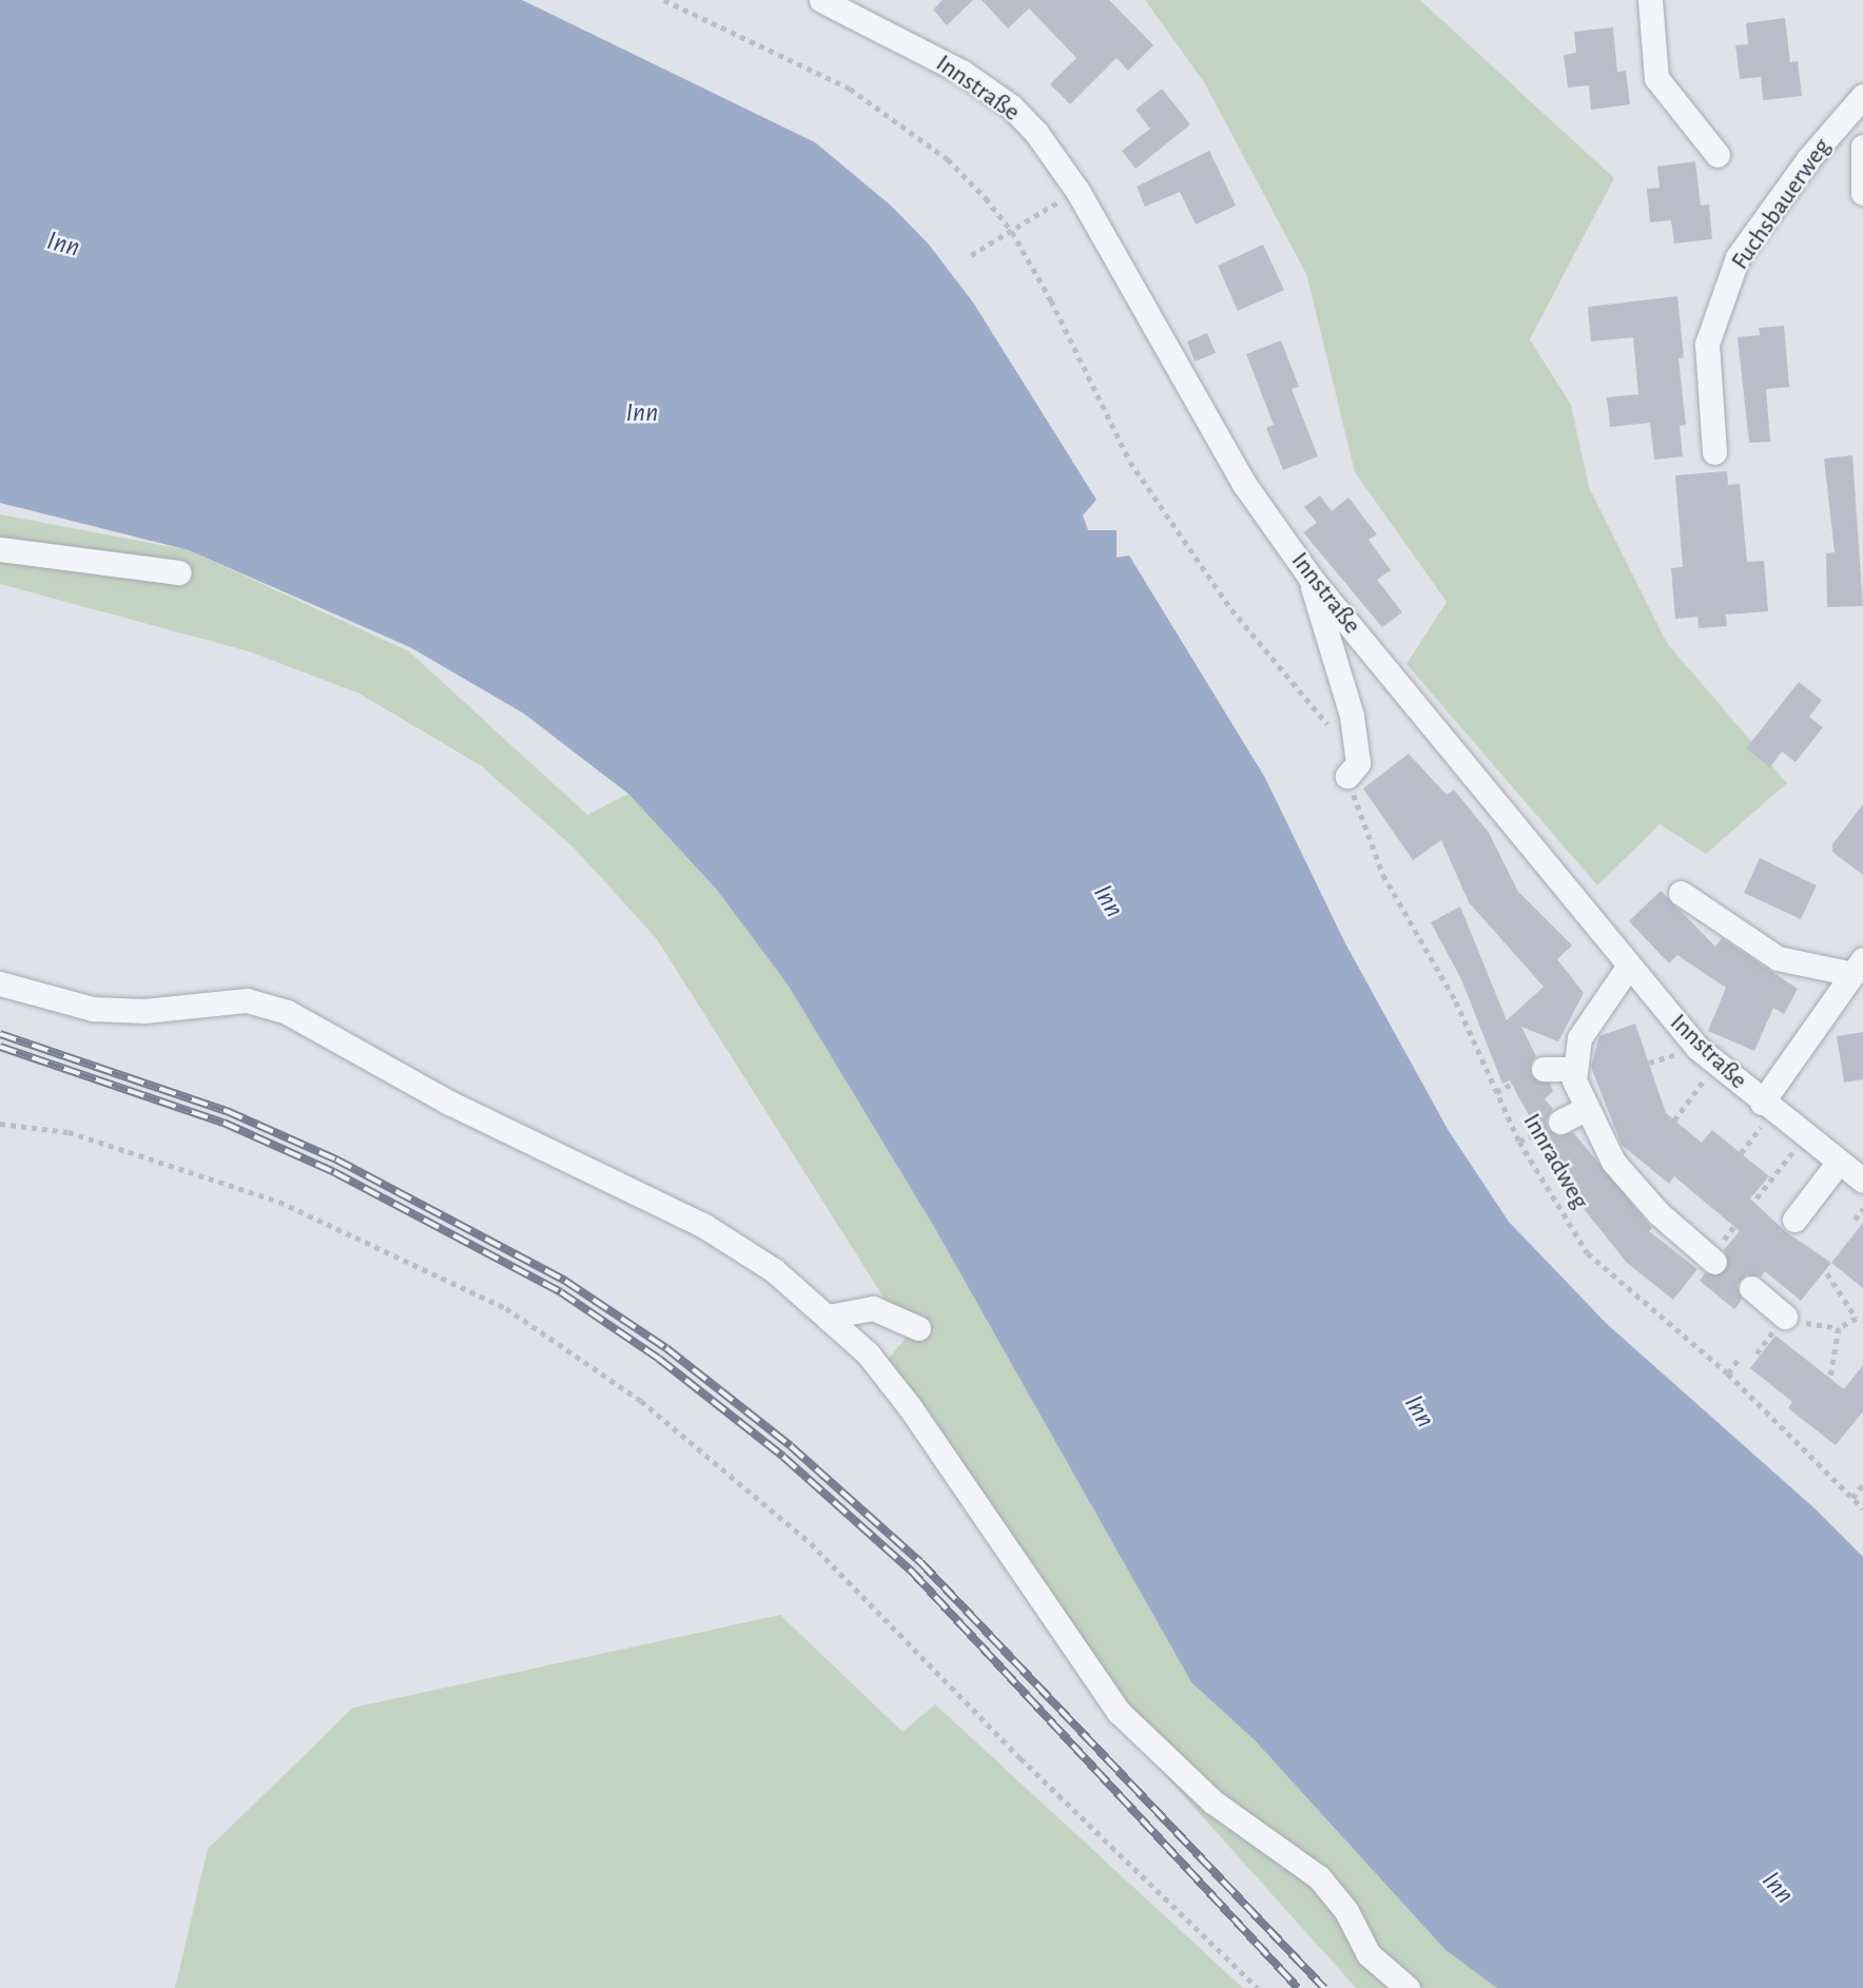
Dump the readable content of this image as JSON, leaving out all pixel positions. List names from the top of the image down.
{
  "streets": {
    "street": ["Innstraße", "Fuchsbauerweg"],
    "path": ["Innradweg"]
  },
  "water": ["Inn"]
}
